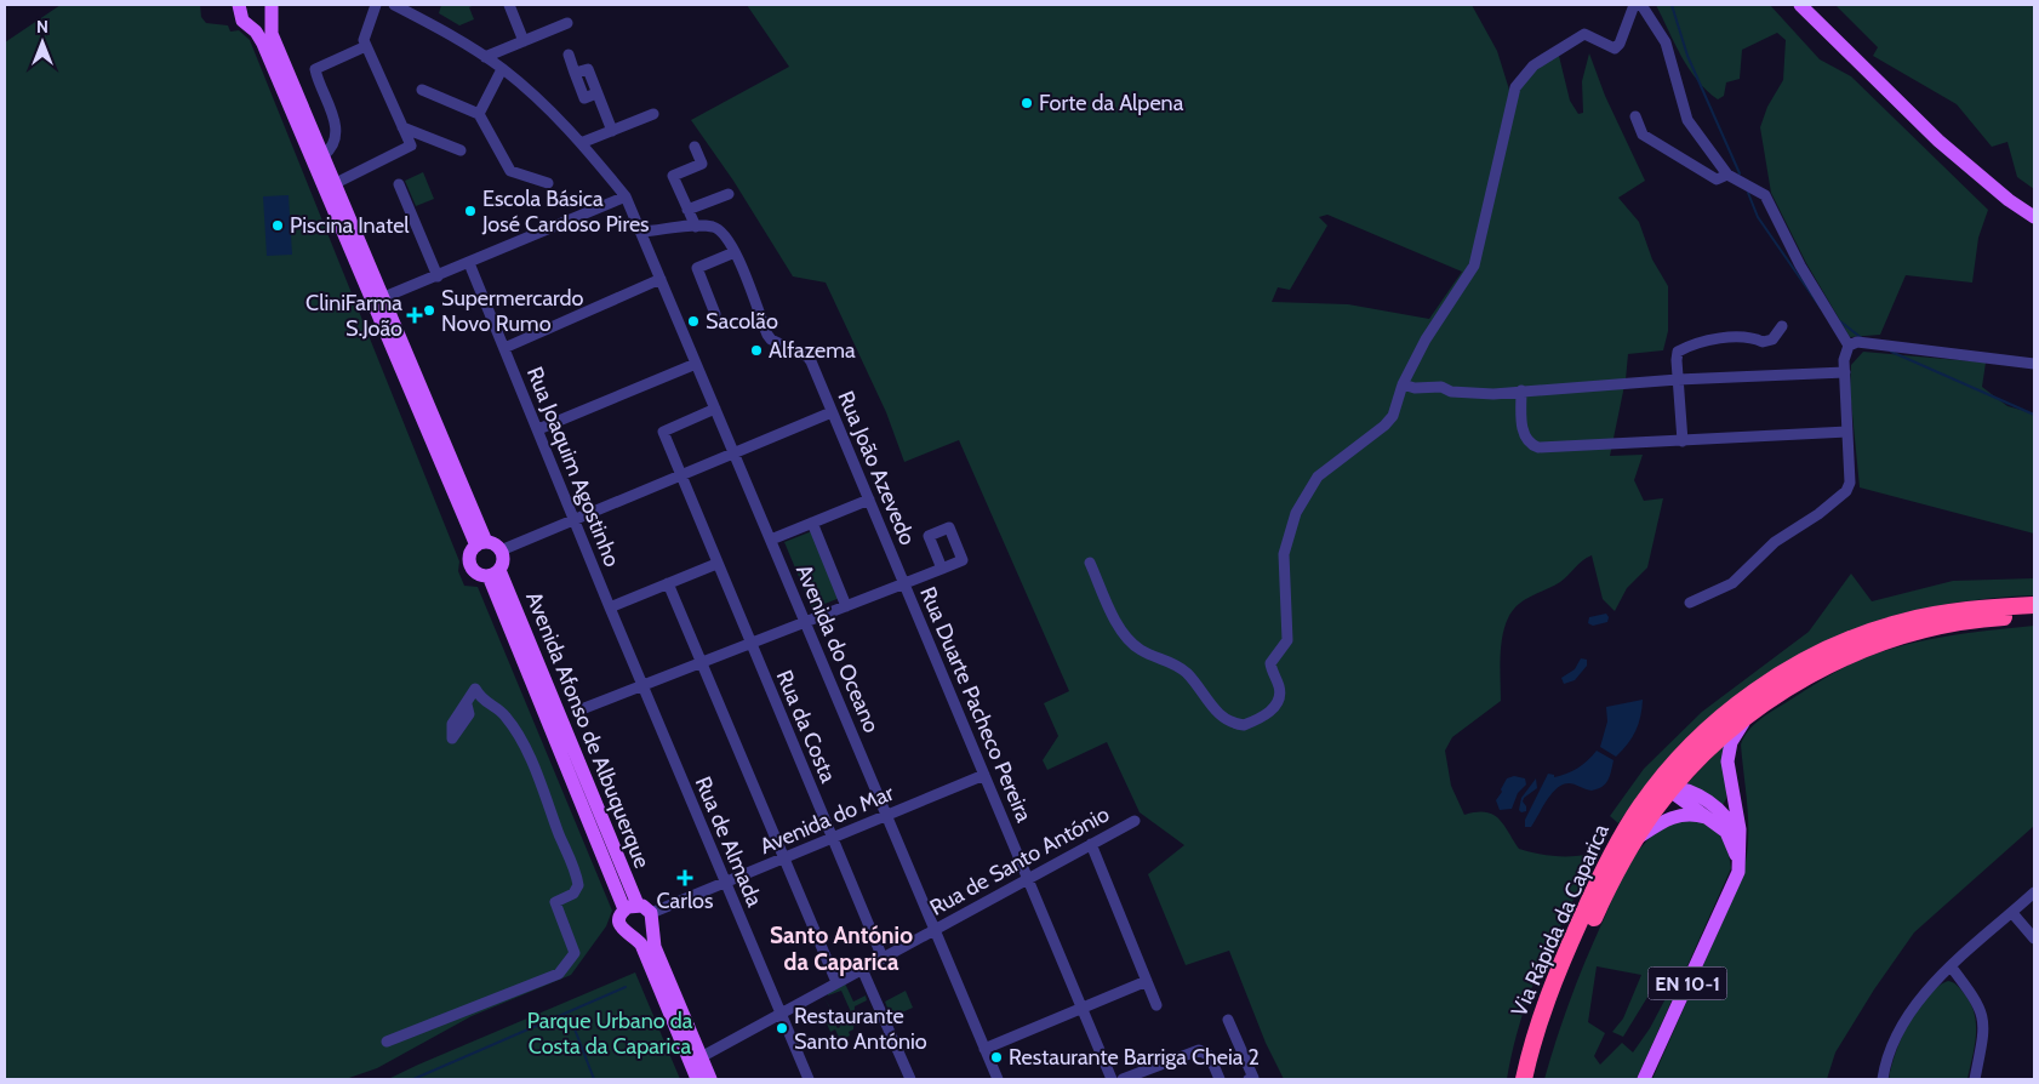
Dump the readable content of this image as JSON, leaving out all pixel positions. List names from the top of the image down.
{
  "streets": {
    "highway": ["Via Rápida da Caparica"],
    "main road": ["Avenida Afonso de Albuquerque", "EN 10-1"],
    "street": [
      "Rua Joaquim Agostinho",
      "Rua João Azevedo",
      "Avenida do Oceano",
      "Rua Duarte Pacheco Pereira",
      "Rua da Costa",
      "Avenida do Mar",
      "Rua de Almada",
      "Rua de Santo António"
    ]
  },
  "crossings": [
    ["Rua Joaquim Agostinho", "Rua de Almada"],
    ["Rua João Azevedo", "Avenida do Oceano"],
    ["Rua João Azevedo", "Rua Duarte Pacheco Pereira"],
    ["Avenida do Oceano", "Rua da Costa"],
    ["Avenida do Oceano", "Avenida do Mar"],
    ["Avenida do Oceano", "Rua de Santo António"],
    ["Rua Duarte Pacheco Pereira", "Avenida do Mar"],
    ["Rua Duarte Pacheco Pereira", "Rua de Santo António"],
    ["Rua da Costa", "Avenida do Mar"],
    ["Rua da Costa", "Rua de Santo António"],
    ["Avenida Afonso de Albuquerque", "Avenida do Mar"],
    ["Avenida do Mar", "Rua de Almada"],
    ["Rua de Almada", "Rua de Santo António"],
    ["Via Rápida da Caparica", "EN 10-1"]
  ],
  "districts": ["Santo António da Caparica"],
  "parks": ["Parque Urbano da Costa da Caparica"],
  "places": {
    "other": [
      "Forte da Alpena",
      "Escola Básica José Cardoso Pires",
      "Piscina Inatel",
      "Supermercardo Novo Rumo",
      "Sacolão",
      "Alfazema",
      "Restaurante Santo António",
      "Restaurante Barriga Cheia 2"
    ],
    "health": ["CliniFarma S.João", "Carlos"]
  },
  "north": "top"
}
